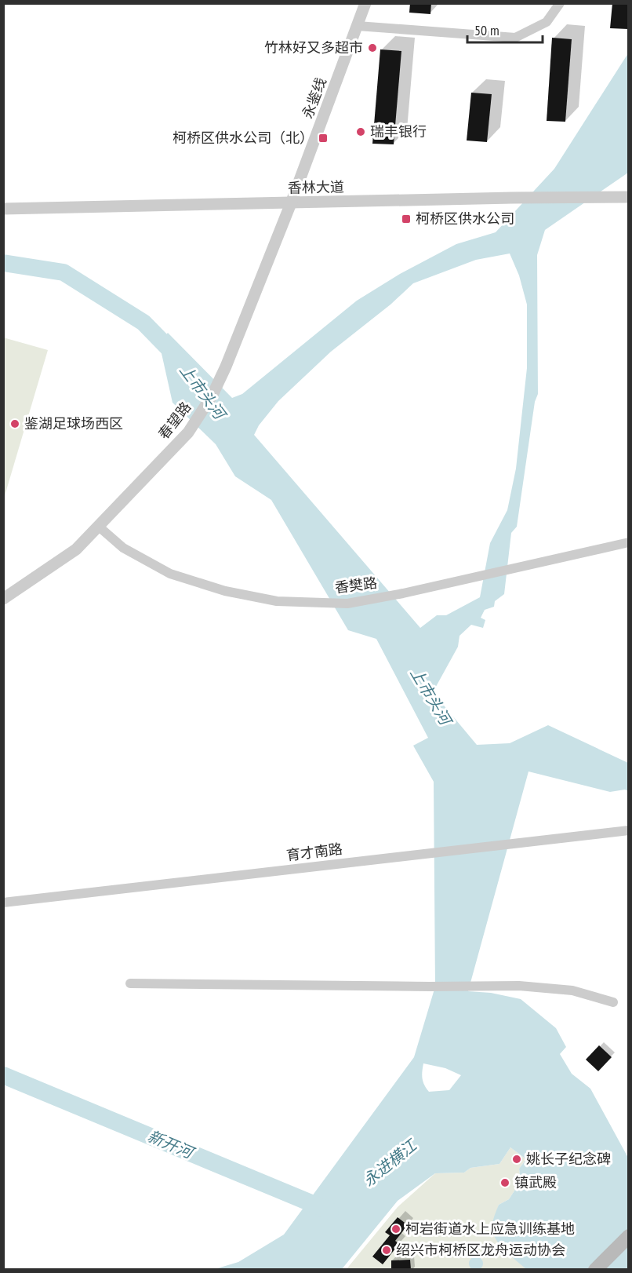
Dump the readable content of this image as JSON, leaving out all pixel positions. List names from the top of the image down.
{
  "streets": {
    "street": [
      "永鉴线",
      "香林大道",
      "春望路",
      "香樊路",
      "育才南路"
    ]
  },
  "crossings": [
    ["永鉴线", "香林大道"],
    ["永鉴线", "春望路"],
    ["香林大道", "春望路"],
    ["春望路", "香樊路"]
  ],
  "water": ["上市头河", "新开河", "永进横江"],
  "places": {
    "other": [
      "竹林好又多超市",
      "瑞丰银行",
      "鉴湖足球场西区",
      "姚长子纪念碑",
      "镇武殿",
      "柯岩街道水上应急训练基地",
      "绍兴市柯桥区龙舟运动协会"
    ],
    "transit": ["柯桥区供水公司（北）", "柯桥区供水公司"]
  },
  "scale_bar": "50 m"
}
